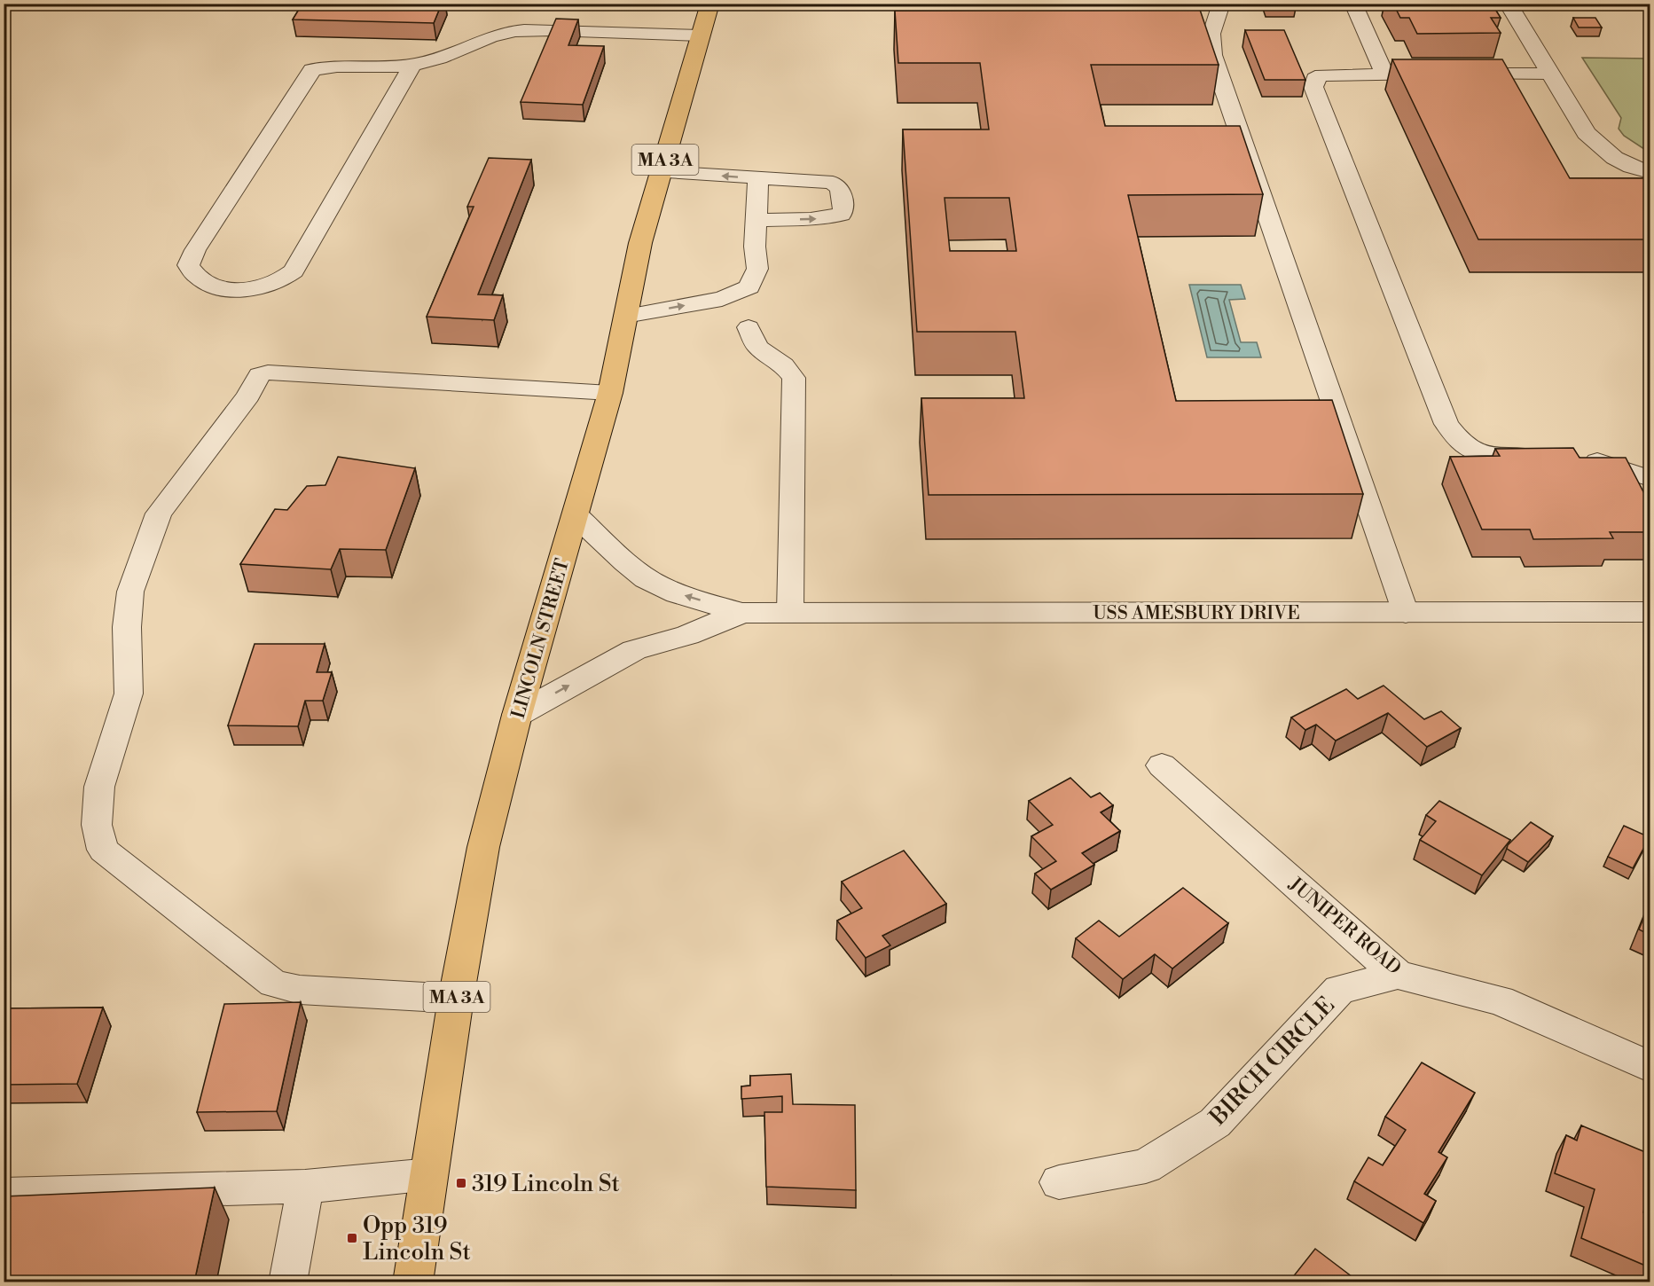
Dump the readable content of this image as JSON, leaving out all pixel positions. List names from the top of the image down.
{
  "streets": {
    "main road": ["MA 3A", "LINCOLN STREET"],
    "street": ["USS AMESBURY DRIVE", "JUNIPER ROAD", "BIRCH CIRCLE"]
  },
  "crossings": [
    ["USS AMESBURY DRIVE", "LINCOLN STREET"],
    ["JUNIPER ROAD", "BIRCH CIRCLE"]
  ],
  "places": {
    "transit": ["319 Lincoln St", "Opp 319 Lincoln St"]
  }
}
